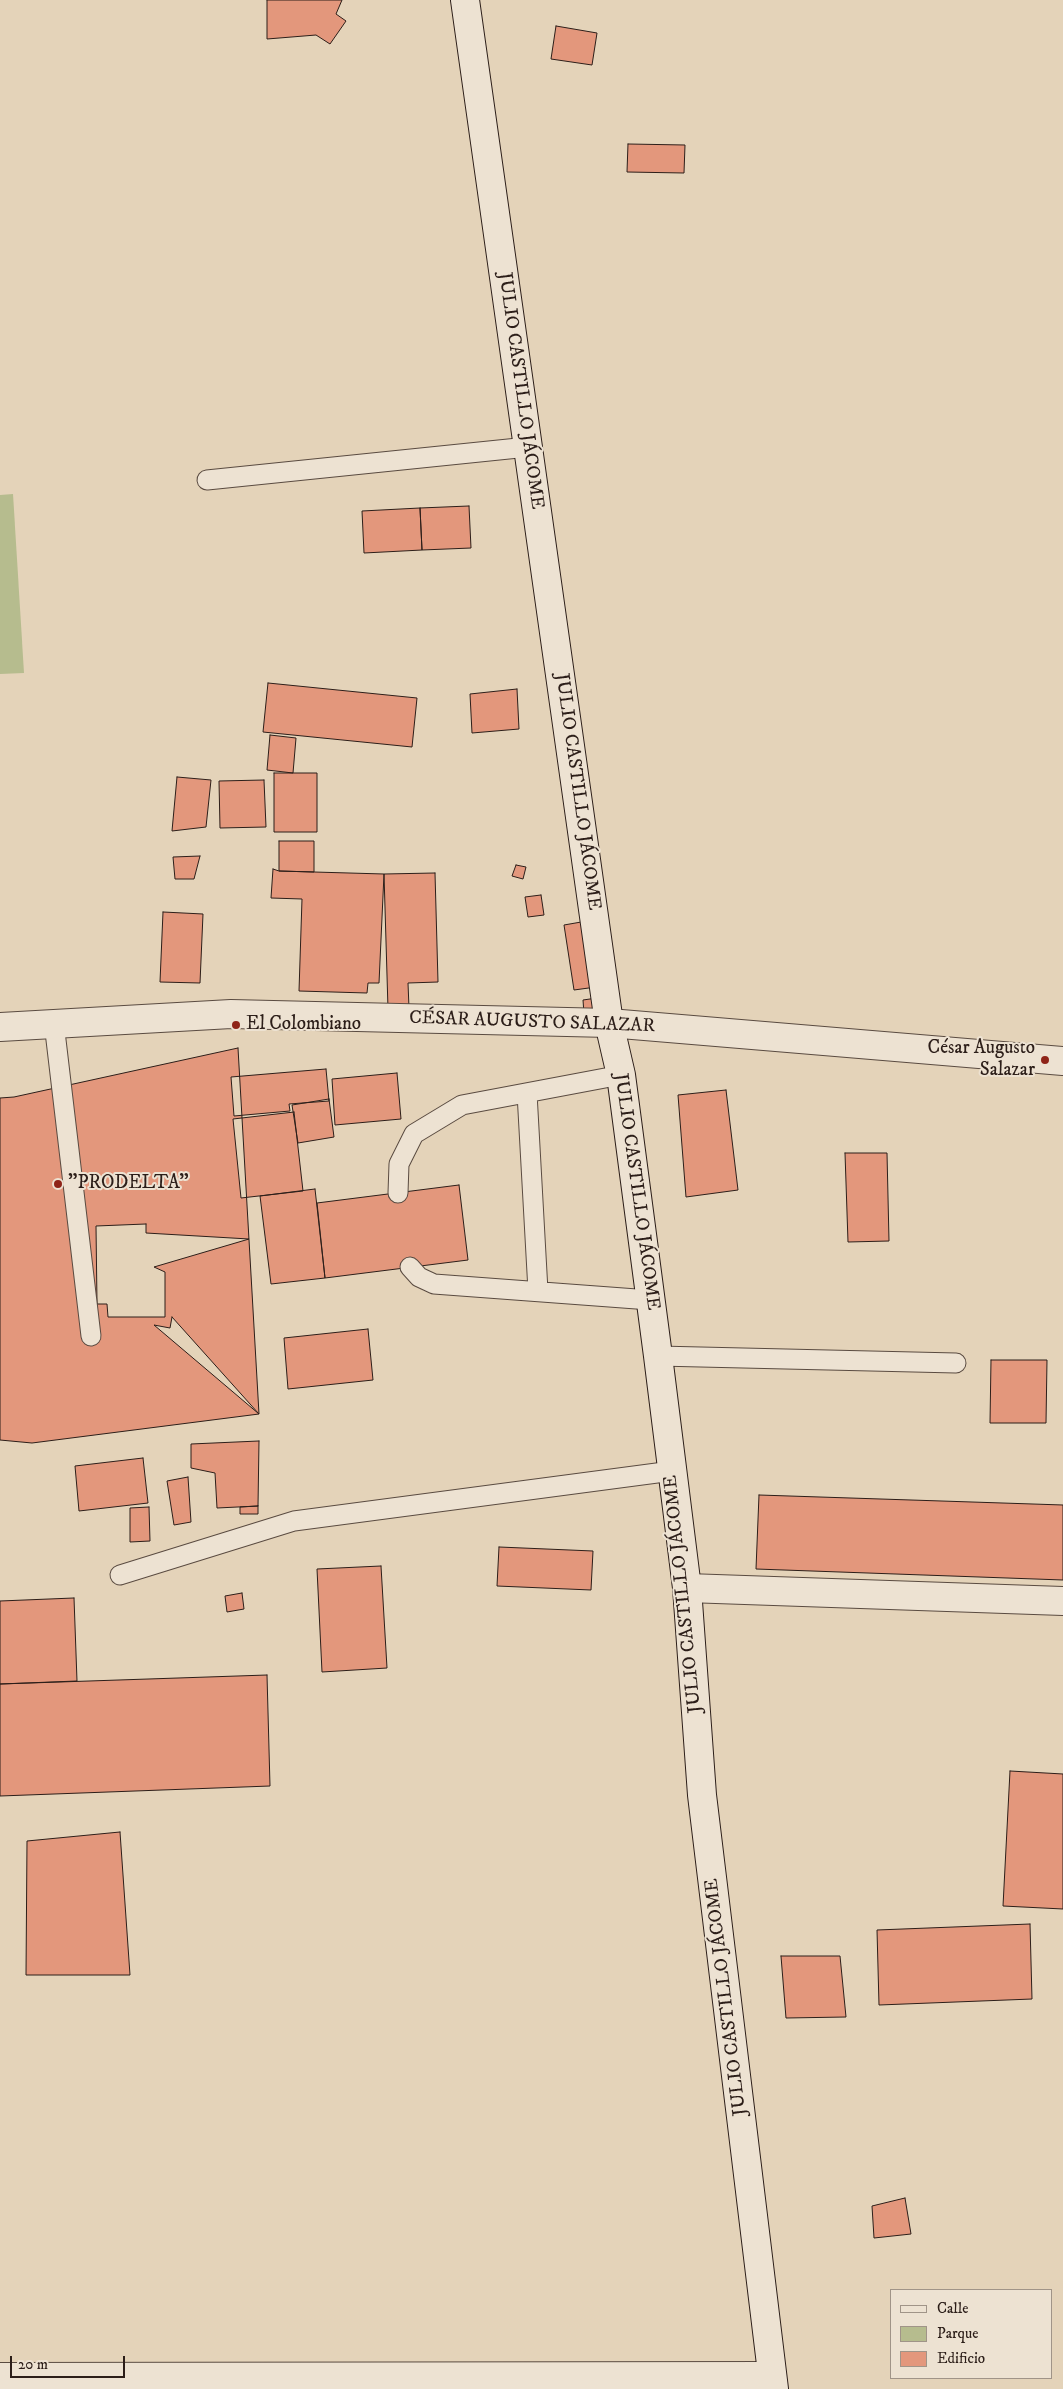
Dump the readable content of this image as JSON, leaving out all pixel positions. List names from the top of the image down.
{
  "streets": {
    "main road": ["JULIO CASTILLO JÁCOME", "CÉSAR AUGUSTO SALAZAR"]
  },
  "crossings": [
    ["JULIO CASTILLO JÁCOME", "CÉSAR AUGUSTO SALAZAR"]
  ],
  "places": ["El Colombiano", "César Augusto Salazar", "\"PRODELTA\""],
  "legend": ["Calle", "Parque", "Edificio"],
  "scale_bar": "20 m"
}
